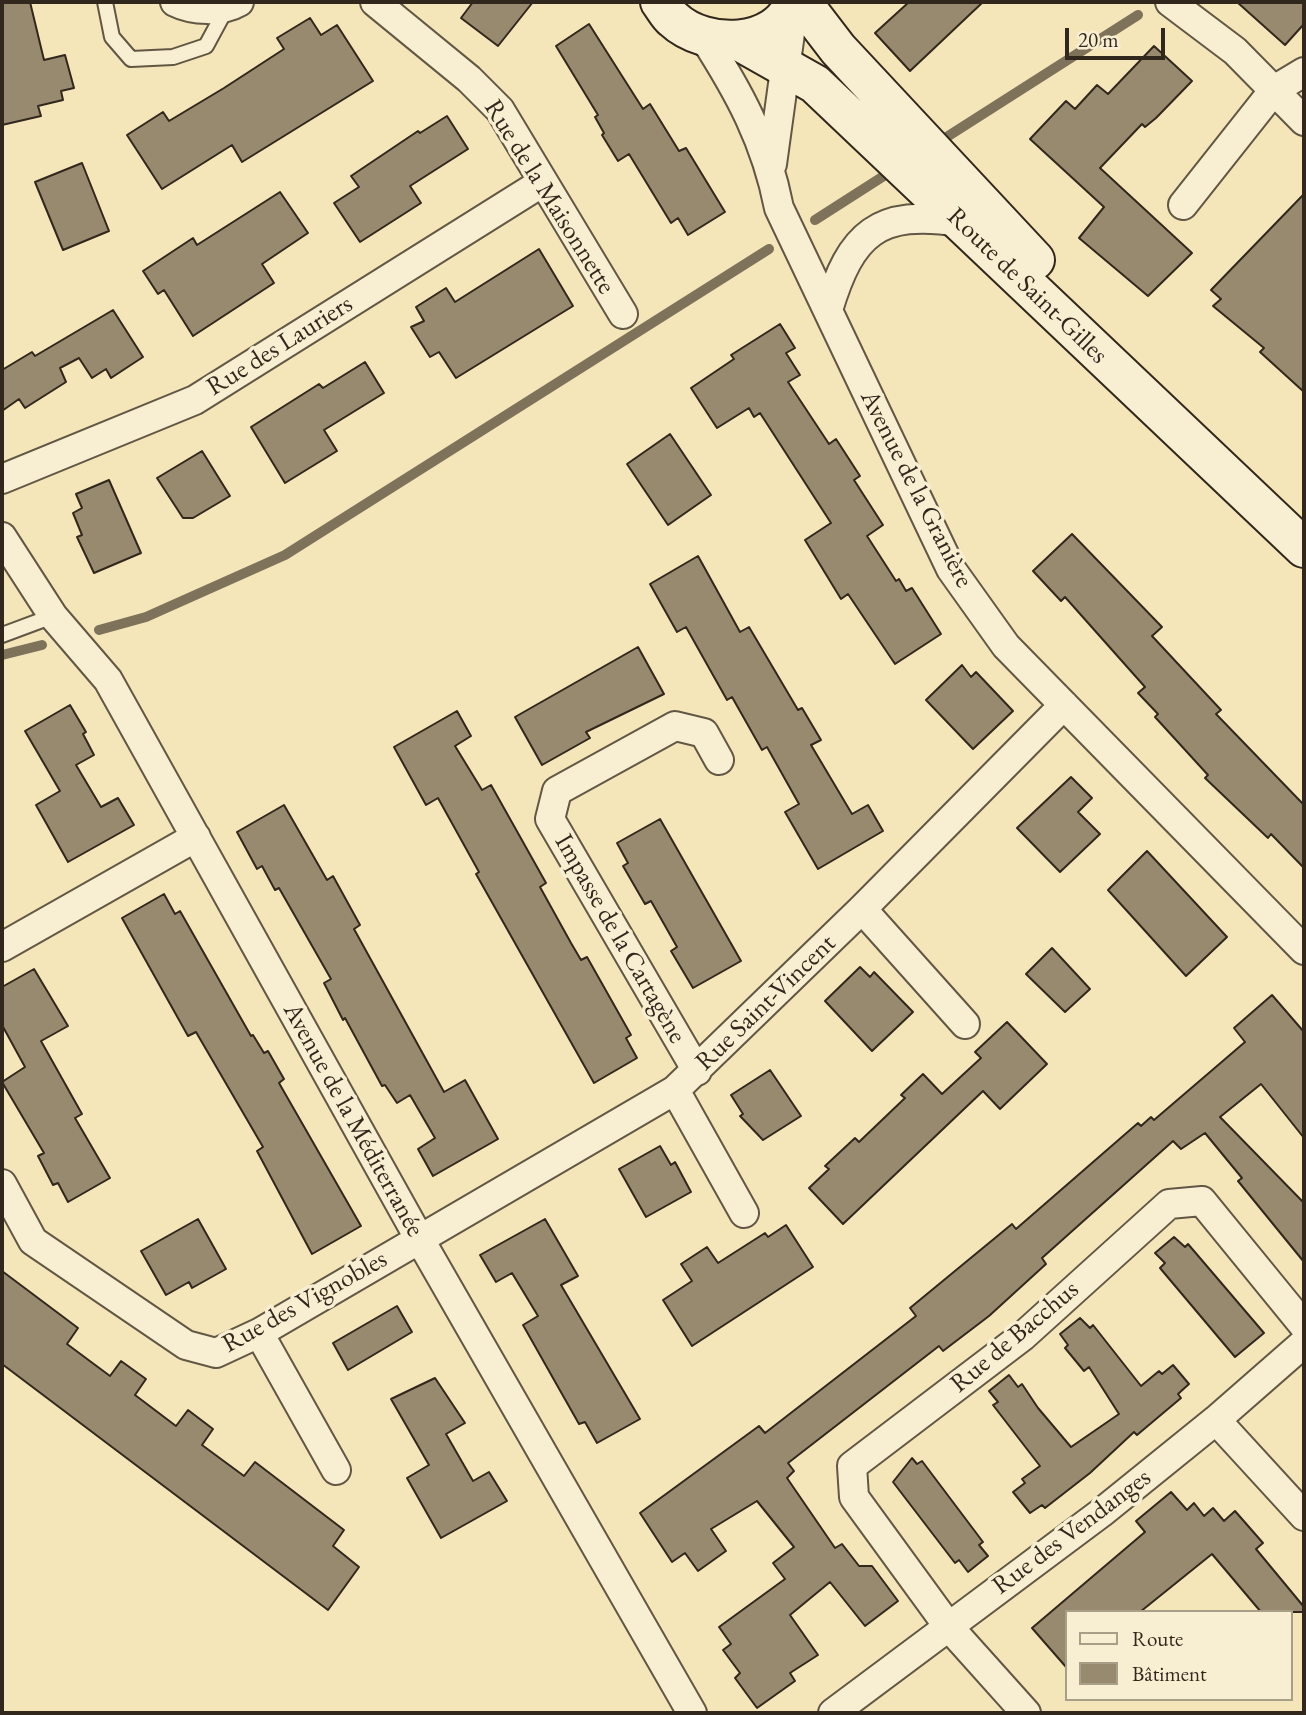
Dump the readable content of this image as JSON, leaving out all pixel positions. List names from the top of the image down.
{
  "streets": {
    "main road": ["Route de Saint-Gilles"],
    "street": [
      "Rue de la Maisonnette",
      "Rue des Lauriers",
      "Avenue de la Granière",
      "Impasse de la Cartagène",
      "Rue Saint-Vincent",
      "Avenue de la Méditerranée",
      "Rue des Vignobles",
      "Rue de Bacchus",
      "Rue des Vendanges"
    ]
  },
  "crossings": [
    ["Rue de la Maisonnette", "Rue des Lauriers"],
    ["Route de Saint-Gilles", "Avenue de la Granière"],
    ["Avenue de la Granière", "Rue Saint-Vincent"],
    ["Impasse de la Cartagène", "Rue Saint-Vincent"],
    ["Rue Saint-Vincent", "Avenue de la Méditerranée"],
    ["Rue Saint-Vincent", "Rue des Vignobles"],
    ["Avenue de la Méditerranée", "Rue des Vignobles"],
    ["Rue de Bacchus", "Rue des Vendanges"]
  ],
  "legend": ["Route", "Bâtiment"],
  "scale_bar": "20 m"
}
